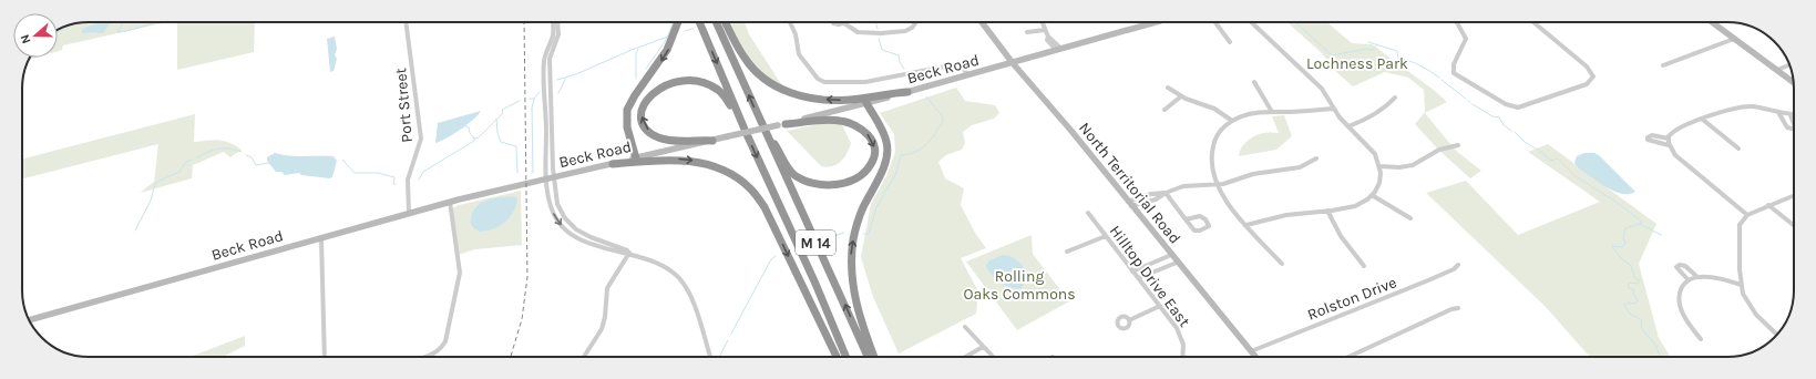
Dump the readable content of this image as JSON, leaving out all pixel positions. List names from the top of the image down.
{
  "streets": {
    "highway": ["M 14"],
    "main road": ["Beck Road", "North Territorial Road"],
    "street": ["Port Street", "Hilltop Drive East", "Rolston Drive"]
  },
  "crossings": [
    ["Beck Road", "Port Street"],
    ["Beck Road", "North Territorial Road"],
    ["North Territorial Road", "Rolston Drive"]
  ],
  "parks": ["Lochness Park", "Rolling Oaks Commons"],
  "north": "left"
}
